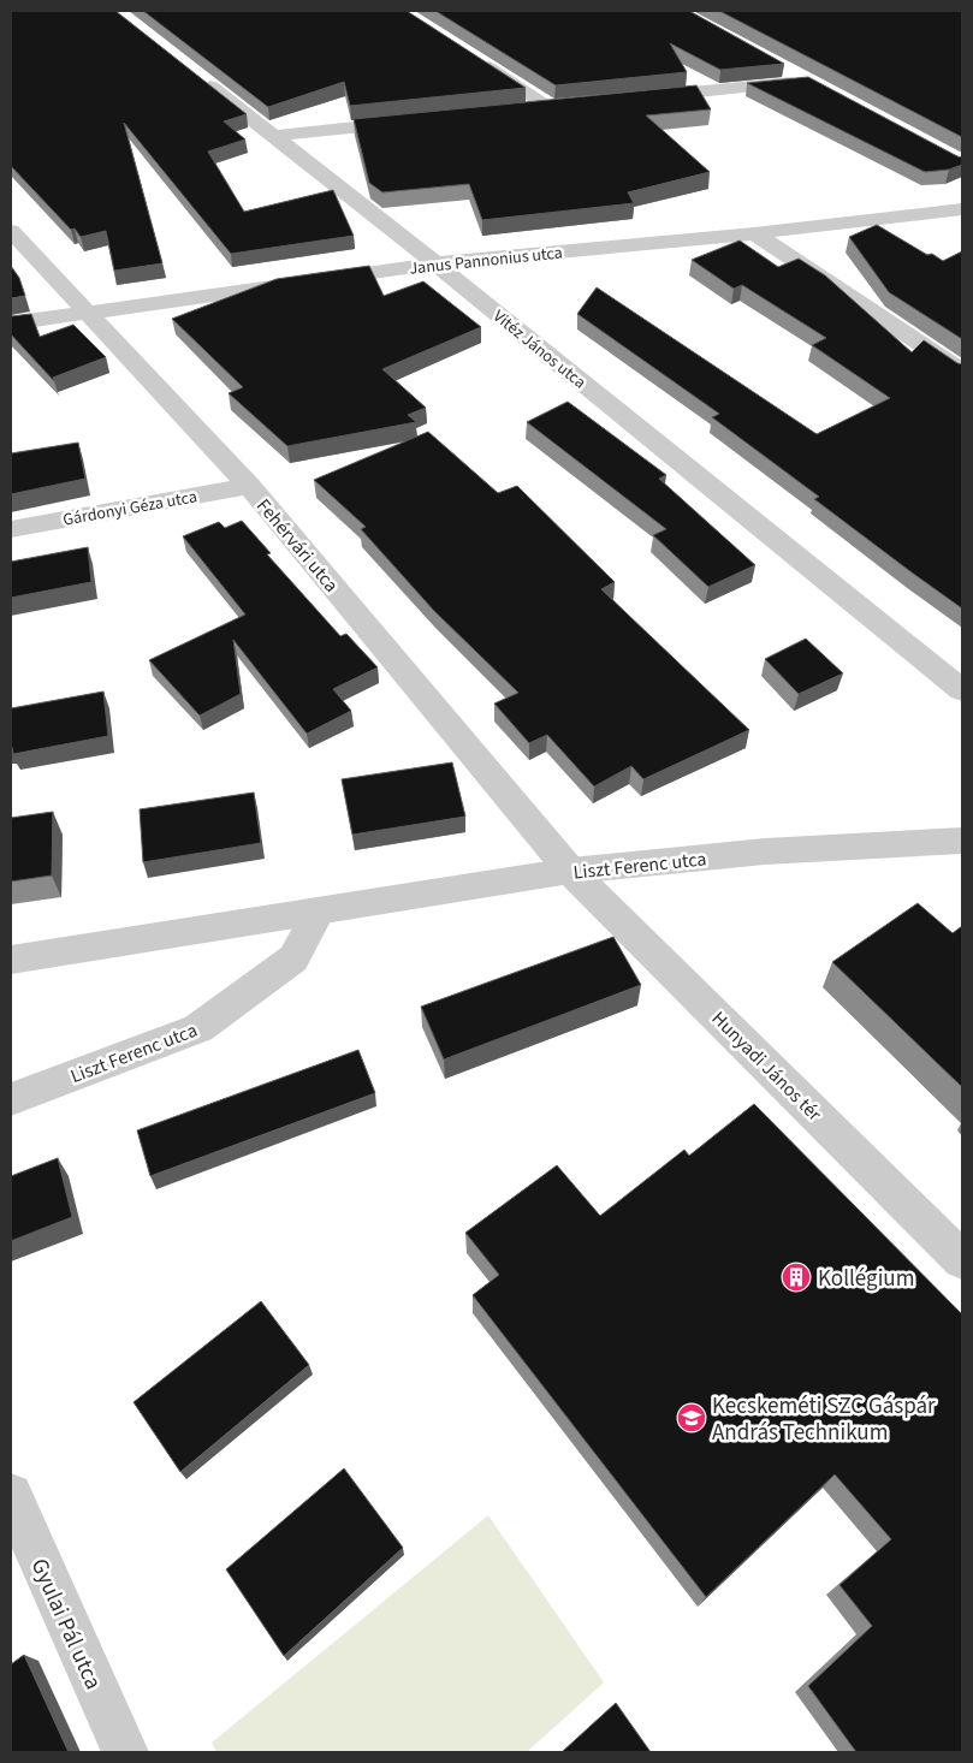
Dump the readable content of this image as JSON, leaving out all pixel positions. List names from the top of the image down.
{
  "streets": {
    "street": [
      "Janus Pannonius utca",
      "Vitéz János utca",
      "Gárdonyi Géza utca",
      "Fehérvári utca",
      "Liszt Ferenc utca",
      "Hunyadi János tér",
      "Gyulai Pál utca"
    ]
  },
  "crossings": [
    ["Janus Pannonius utca", "Vitéz János utca"],
    ["Janus Pannonius utca", "Fehérvári utca"],
    ["Gárdonyi Géza utca", "Fehérvári utca"],
    ["Fehérvári utca", "Liszt Ferenc utca"],
    ["Fehérvári utca", "Hunyadi János tér"],
    ["Liszt Ferenc utca", "Hunyadi János tér"]
  ],
  "places": {
    "building": ["Kollégium"],
    "school or university": ["Kecskeméti SZC Gáspár András Technikum"]
  }
}
